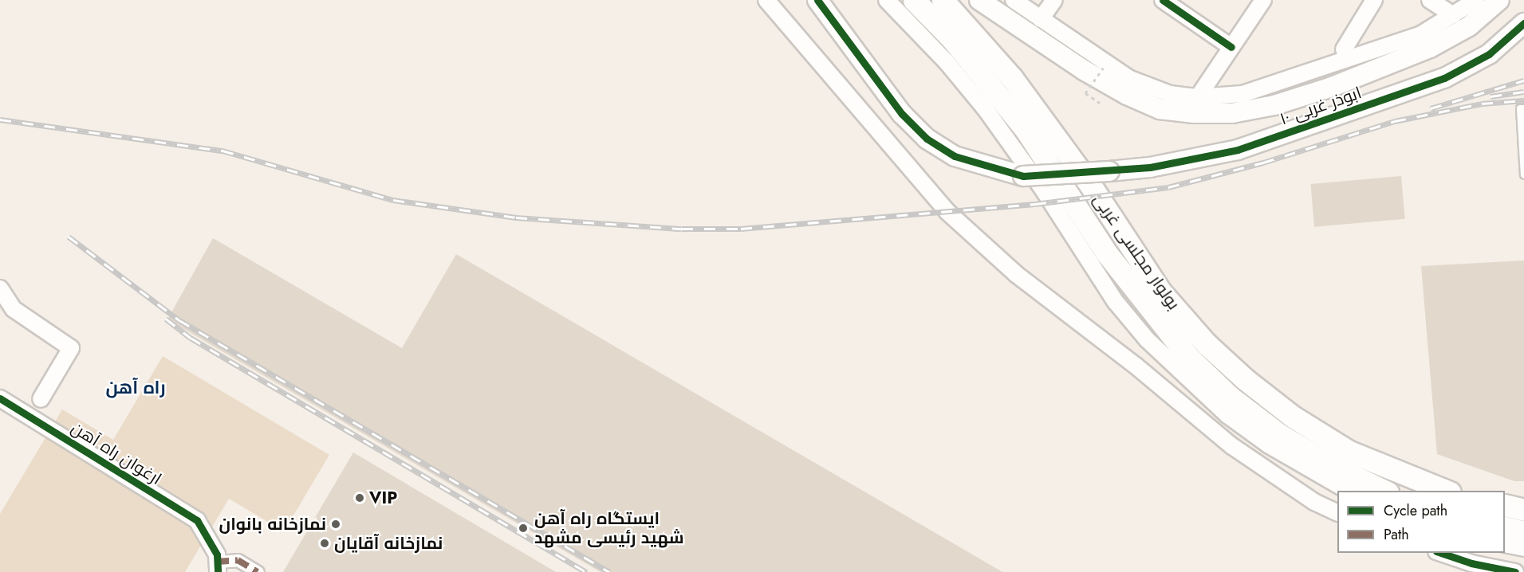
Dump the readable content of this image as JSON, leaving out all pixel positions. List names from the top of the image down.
{
  "streets": {
    "main road": ["بولوار مجلسی غربی"],
    "street": ["ابوذر غربی ۱۰", "ارغوان راه آهن"]
  },
  "districts": ["راه آهن"],
  "places": [
    "VIP",
    "نمازخانه بانوان",
    "ایستگاه راه آهن شهید رئیسی مشهد",
    "نمازخانه آقایان"
  ],
  "legend": ["Cycle path", "Path"]
}
